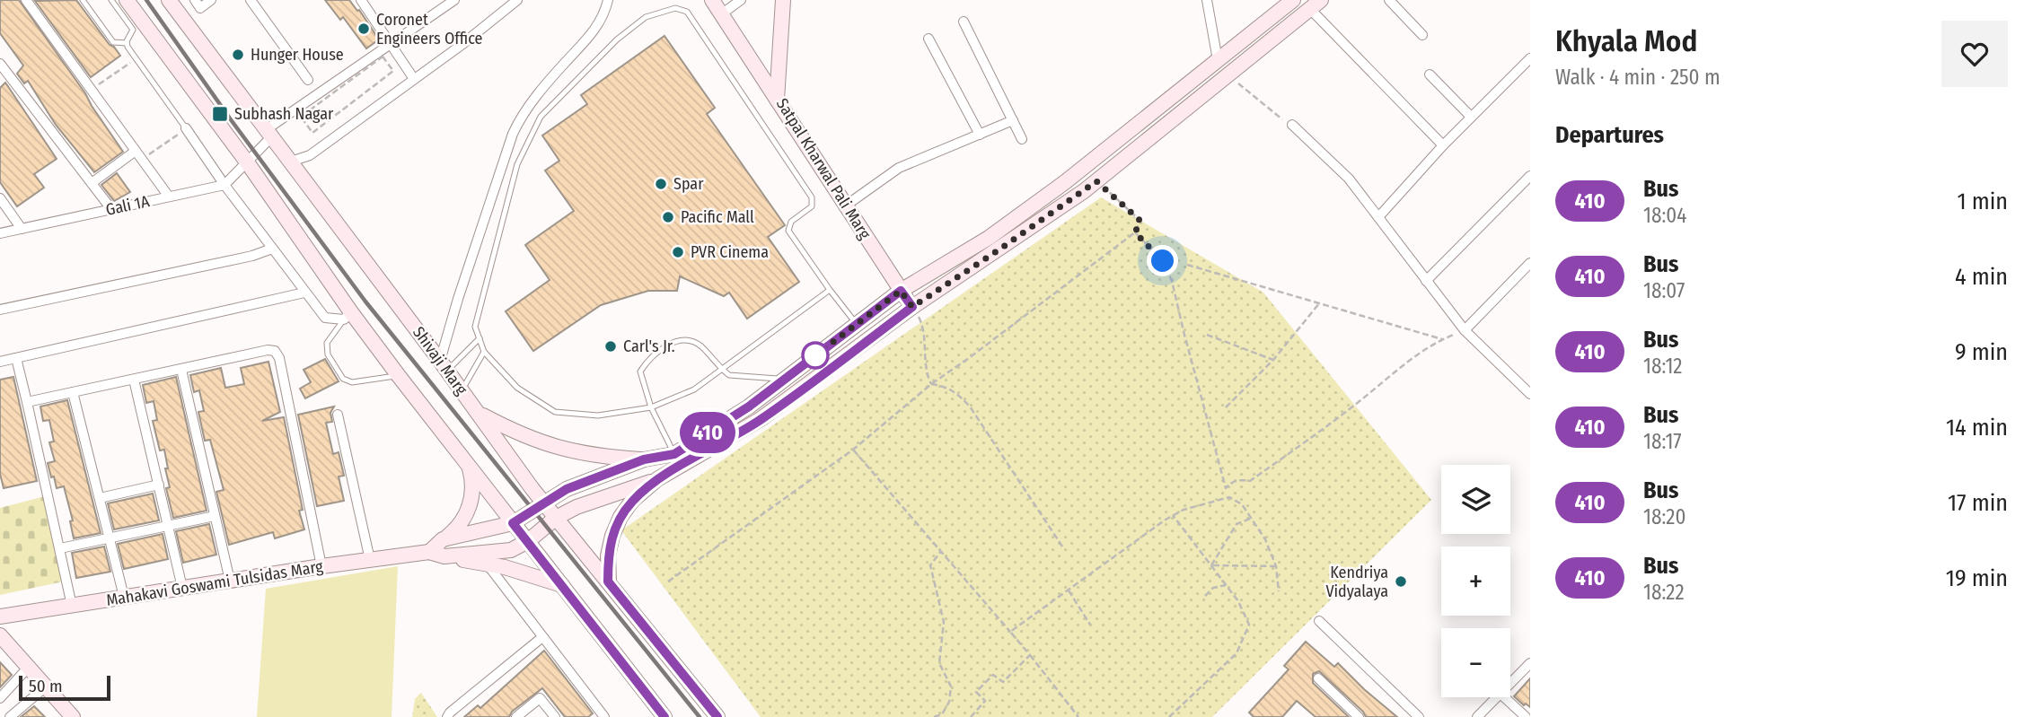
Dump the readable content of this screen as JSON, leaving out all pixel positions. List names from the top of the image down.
{
  "streets": {
    "street": [
      "Satpal Kharwal Pali Marg",
      "Gali 1A",
      "Shivaji Marg",
      "Mahakavi Goswami Tulsidas Marg"
    ]
  },
  "places": {
    "other": [
      "Coronet Engineers Office",
      "Hunger House",
      "Spar",
      "Pacific Mall",
      "PVR Cinema",
      "Carl's Jr.",
      "Kendriya Vidyalaya"
    ],
    "transit": ["Subhash Nagar"]
  },
  "lines": ["bus line 410"],
  "scale_bar": "50 m",
  "page": {
    "on_map": "410",
    "heading": [
      ["Khyala Mod", "Walk · 4 min · 250 m"],
      "Departures"
    ],
    "list": [
      {
        "mark": "410",
        "name": "Bus",
        "note": "18:04",
        "value": "1 min"
      },
      {
        "mark": "410",
        "name": "Bus",
        "note": "18:07",
        "value": "4 min"
      },
      {
        "mark": "410",
        "name": "Bus",
        "note": "18:12",
        "value": "9 min"
      },
      {
        "mark": "410",
        "name": "Bus",
        "note": "18:17",
        "value": "14 min"
      },
      {
        "mark": "410",
        "name": "Bus",
        "note": "18:20",
        "value": "17 min"
      },
      {
        "mark": "410",
        "name": "Bus",
        "note": "18:22",
        "value": "19 min"
      }
    ],
    "map_buttons": ["+", "−"],
    "scale": "50 m"
  }
}
